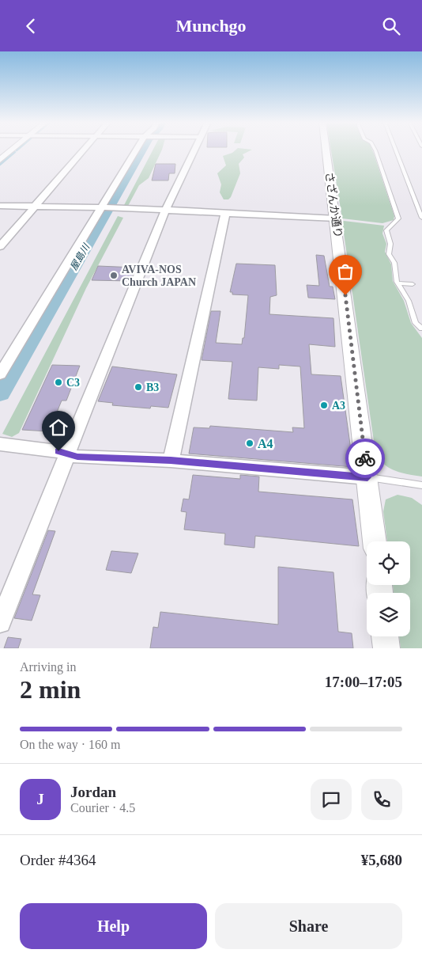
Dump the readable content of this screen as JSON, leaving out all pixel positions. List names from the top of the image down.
{
  "streets": {
    "street": ["さざんか通り"]
  },
  "water": ["屋島川"],
  "places": [
    "AVIVA-NOS Church JAPAN",
    "C3",
    "B3",
    "A3",
    "A4"
  ],
  "page": {
    "header": "Munchgo",
    "heading": ["2 min", "Arriving in", "17:00–17:05"],
    "panel": [
      "Jordan",
      "Courier · 4.5",
      "Order #4364",
      "¥5,680"
    ],
    "bar": "On the way · 160 m",
    "round": "J",
    "buttons": ["Help", "Share"]
  }
}
